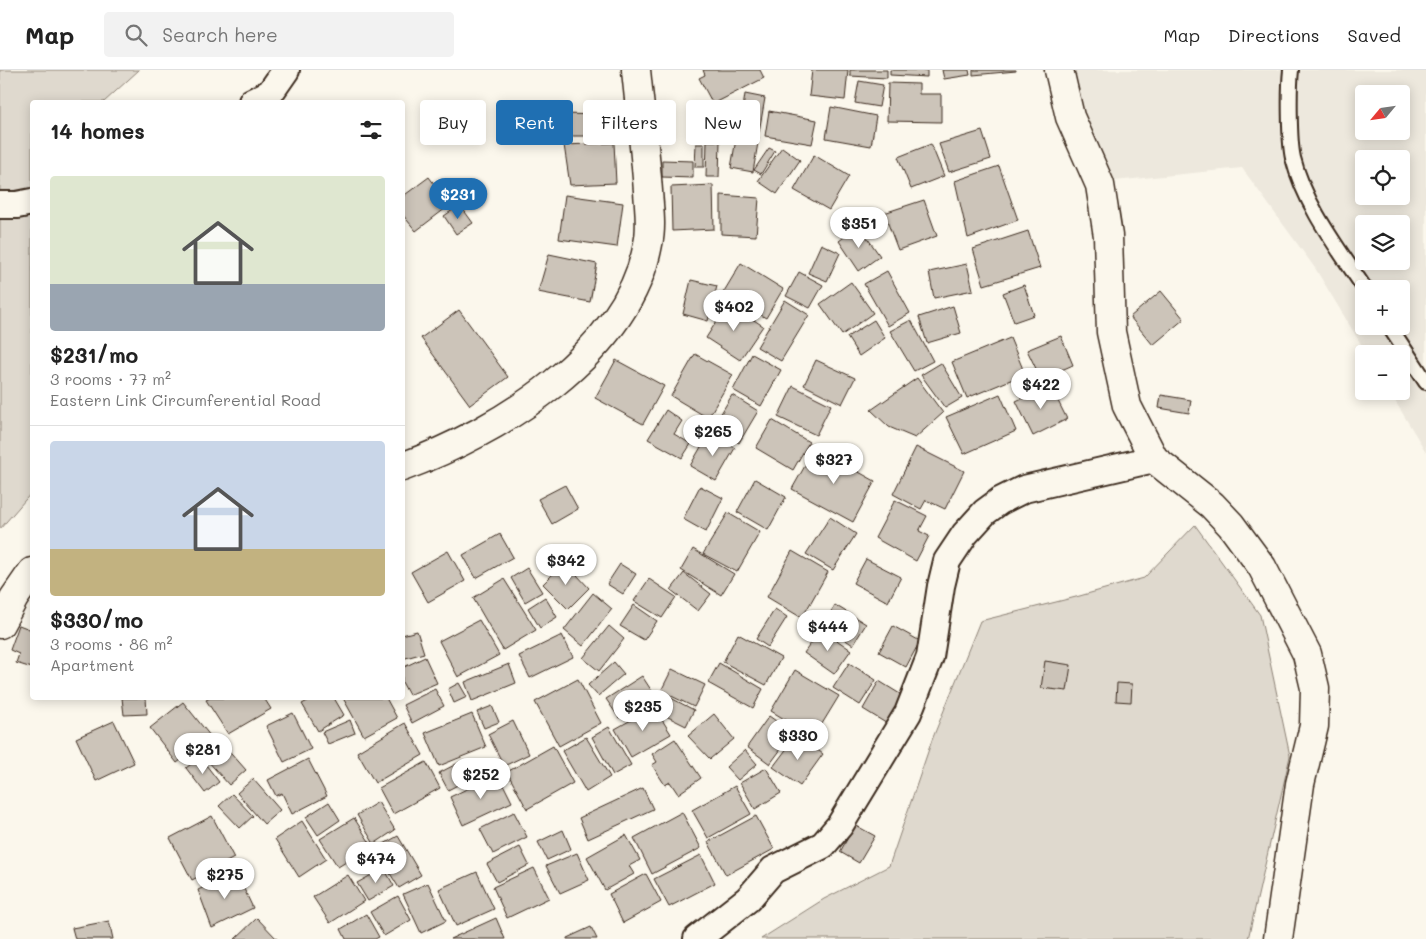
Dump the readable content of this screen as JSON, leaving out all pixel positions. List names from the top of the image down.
{
  "north": "bottom left",
  "page": {
    "header": "Map",
    "search": "Search here",
    "nav": ["Map", "Directions", "Saved"],
    "map_buttons": ["+", "−"],
    "chip": [
      "Buy",
      "Rent",
      "Filters",
      "New"
    ],
    "heading": "14 homes",
    "list": [
      {
        "name": "$231/mo",
        "note": "3 rooms · 77 m² · Eastern Link Circumferential Road"
      },
      {
        "name": "$330/mo",
        "note": "3 rooms · 86 m² · Apartment"
      }
    ],
    "price": [
      "$231",
      "$351",
      "$402",
      "$422",
      "$265",
      "$327",
      "$342",
      "$444",
      "$235",
      "$330",
      "$281",
      "$252",
      "$474",
      "$275"
    ]
  }
}
